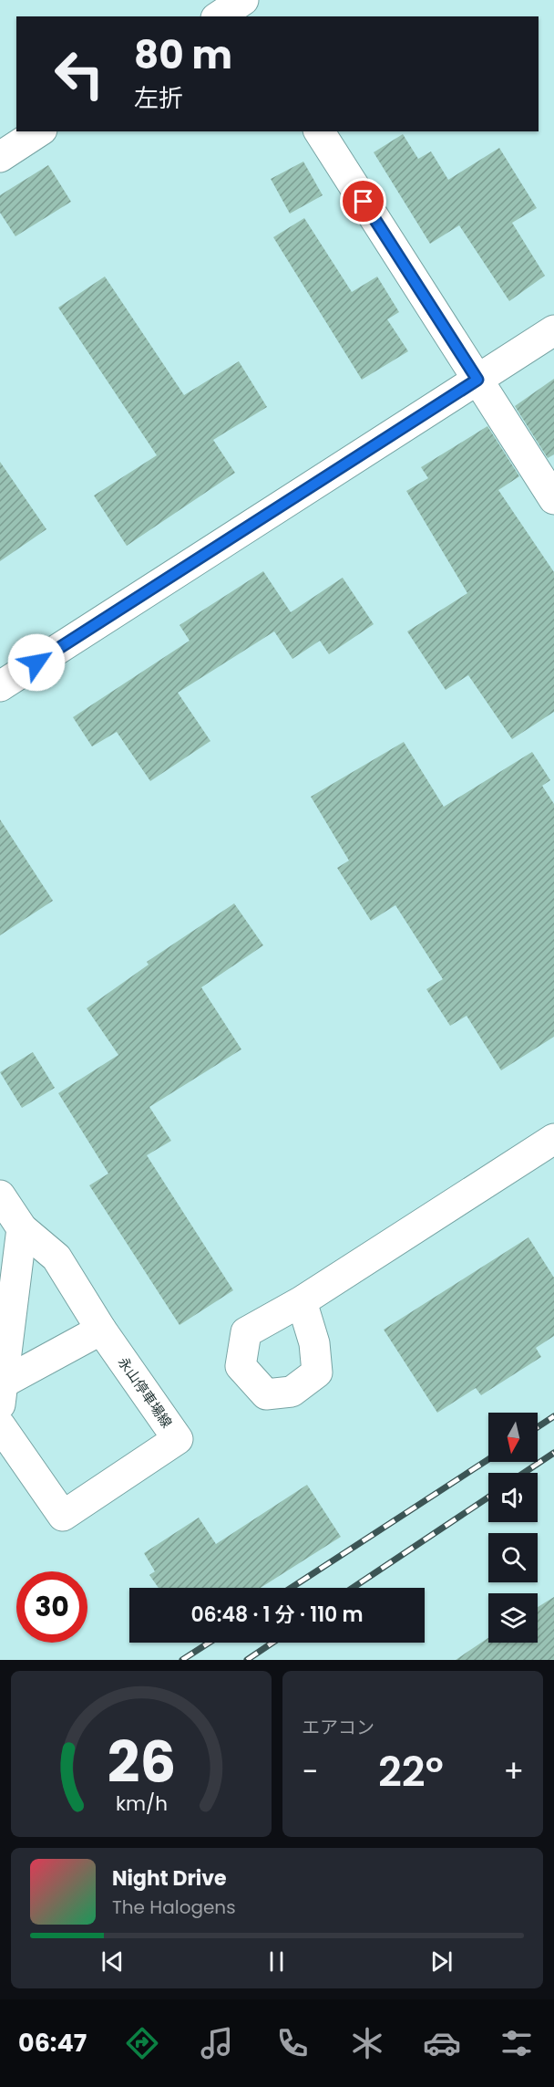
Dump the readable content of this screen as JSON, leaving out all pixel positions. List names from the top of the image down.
{
  "streets": {
    "street": ["永山停車場線"]
  },
  "north": "bottom",
  "page": {
    "turn": ["80 m", "左折"],
    "limit": "30",
    "trip": "06:48 · 1 分 · 110 m",
    "tile": "エアコン",
    "heat": ["−", "22°", "+"],
    "song": ["Night Drive", "The Halogens"],
    "tabs": "06:47",
    "gauge": ["26", "km/h"]
  }
}
